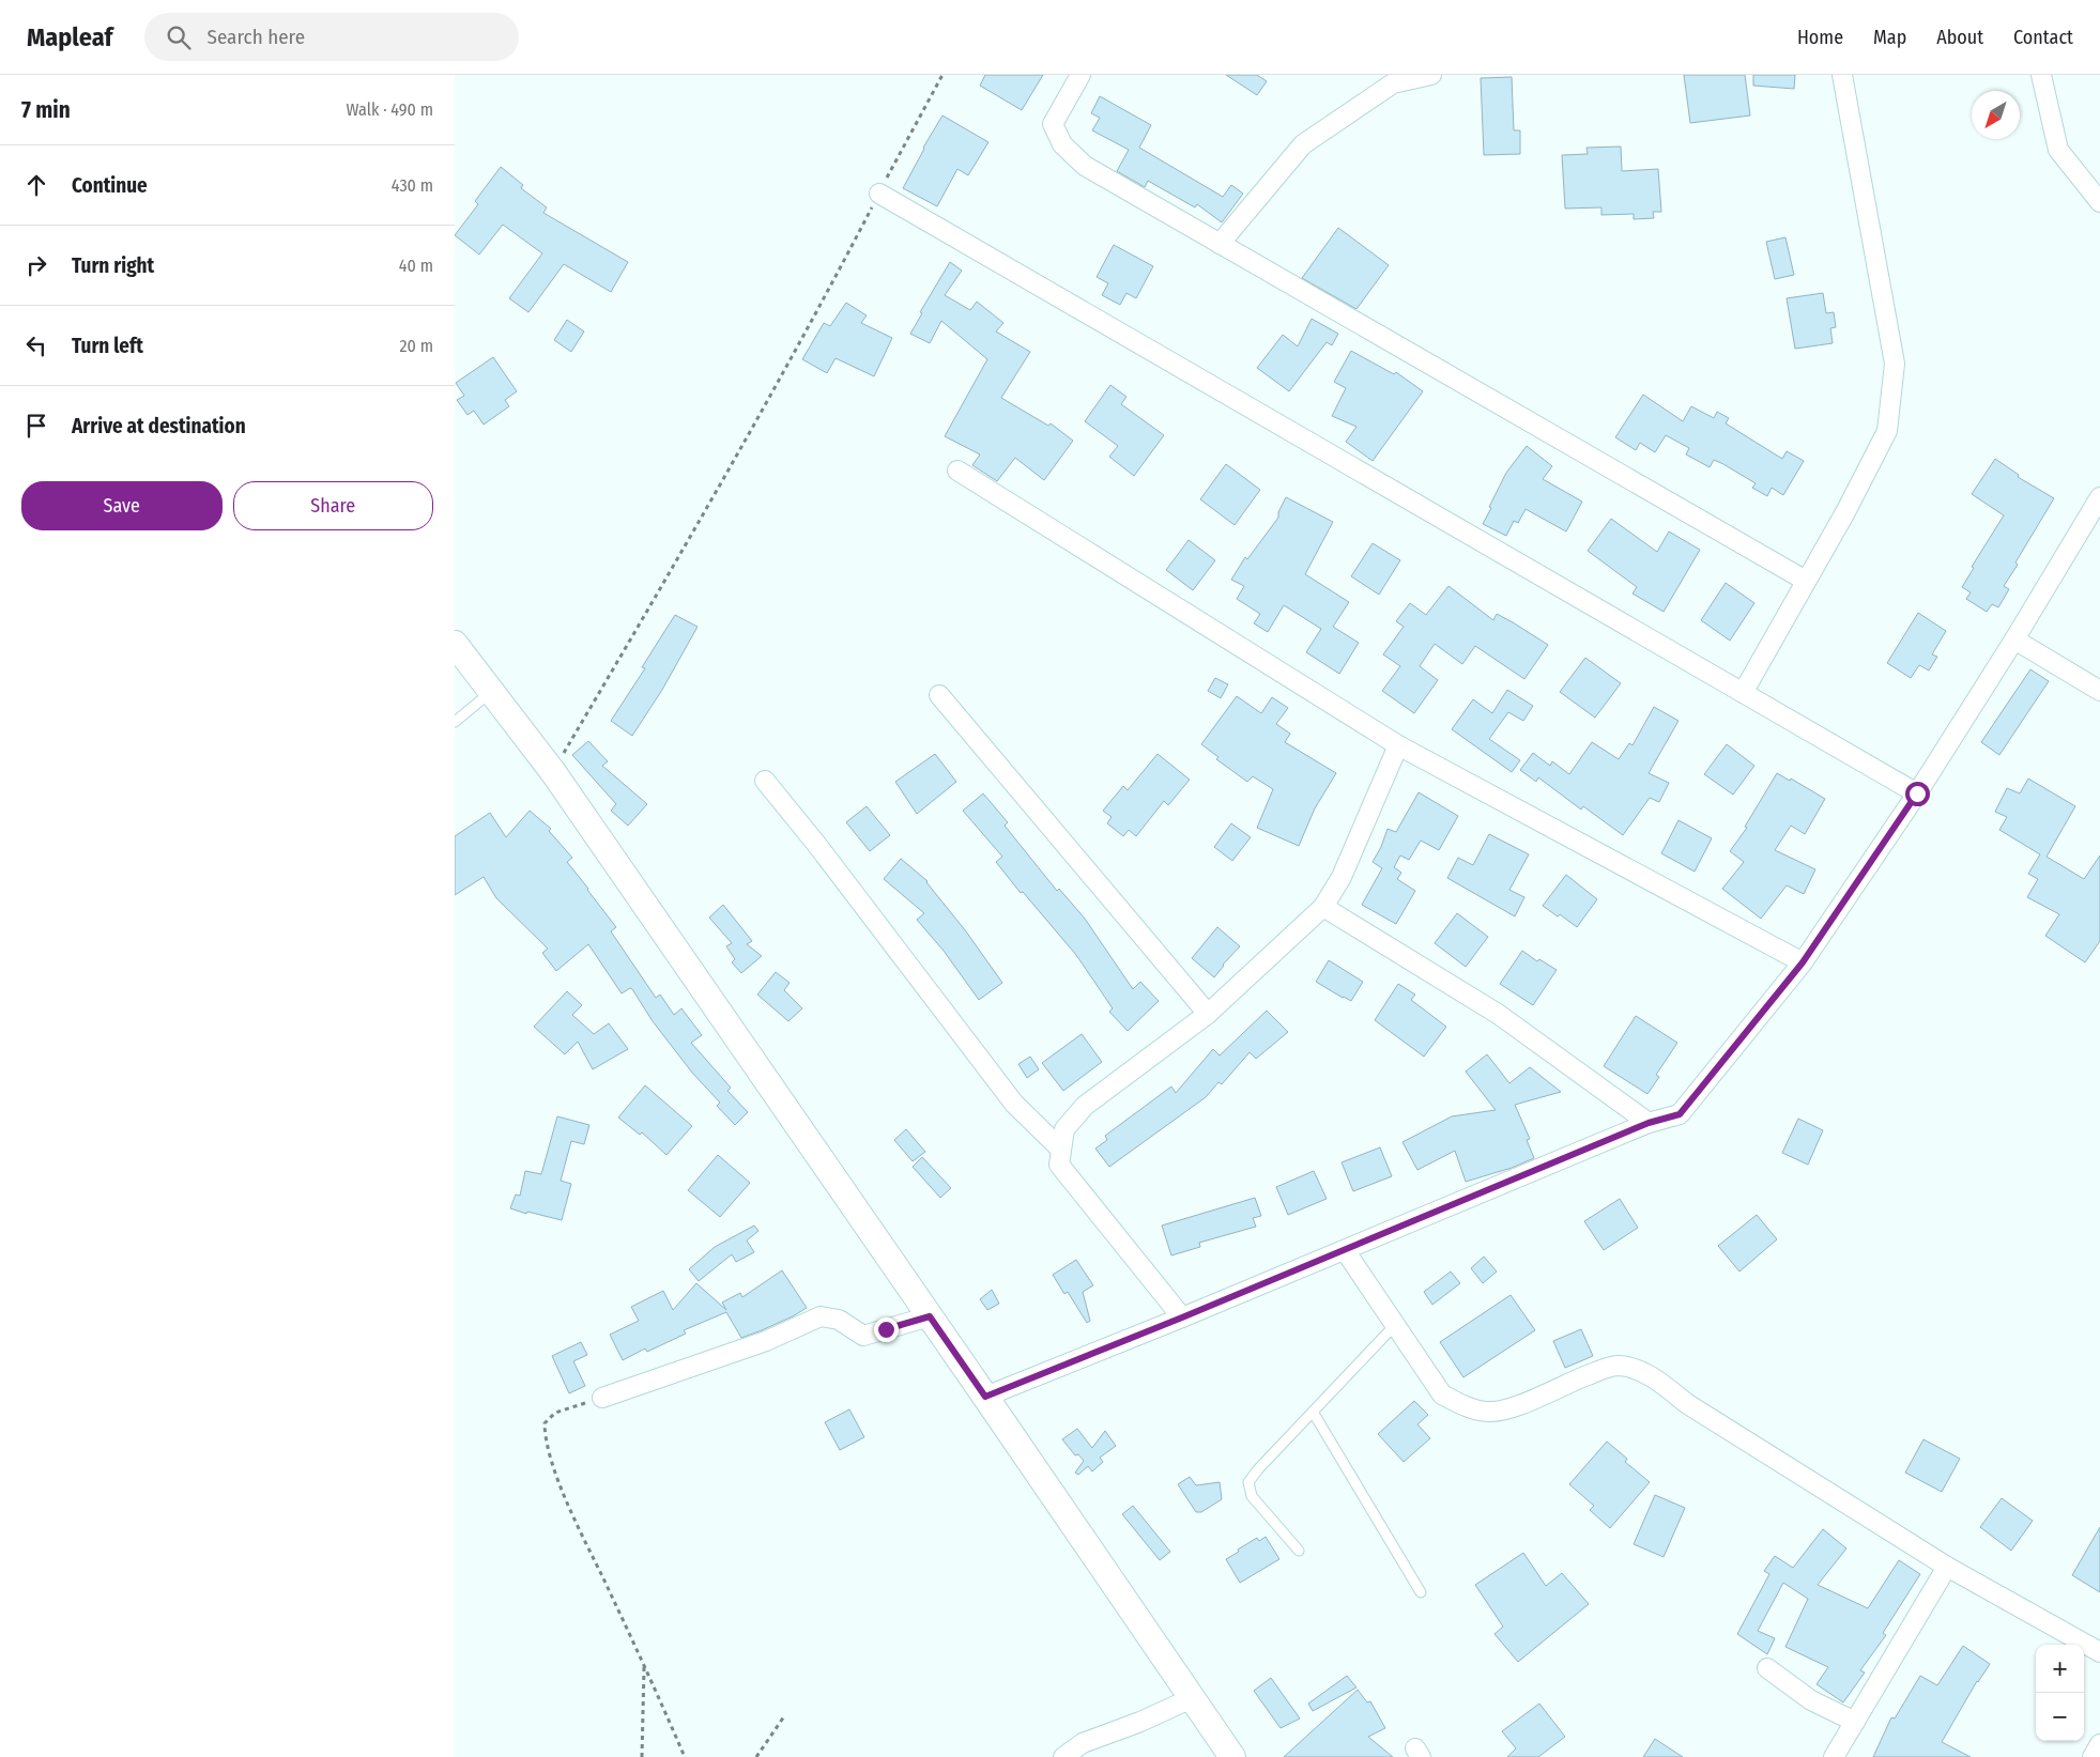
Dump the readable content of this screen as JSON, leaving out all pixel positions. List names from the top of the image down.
{
  "north": "bottom left",
  "page": {
    "header": "Mapleaf",
    "search": "Search here",
    "nav": [
      "Home",
      "Map",
      "About",
      "Contact"
    ],
    "heading": ["7 min", "Walk · 490 m"],
    "list": [
      ["Continue", "430 m"],
      ["Turn right", "40 m"],
      ["Turn left", "20 m"],
      "Arrive at destination"
    ],
    "buttons": ["Save", "Share"],
    "map_buttons": ["+", "−"]
  }
}
